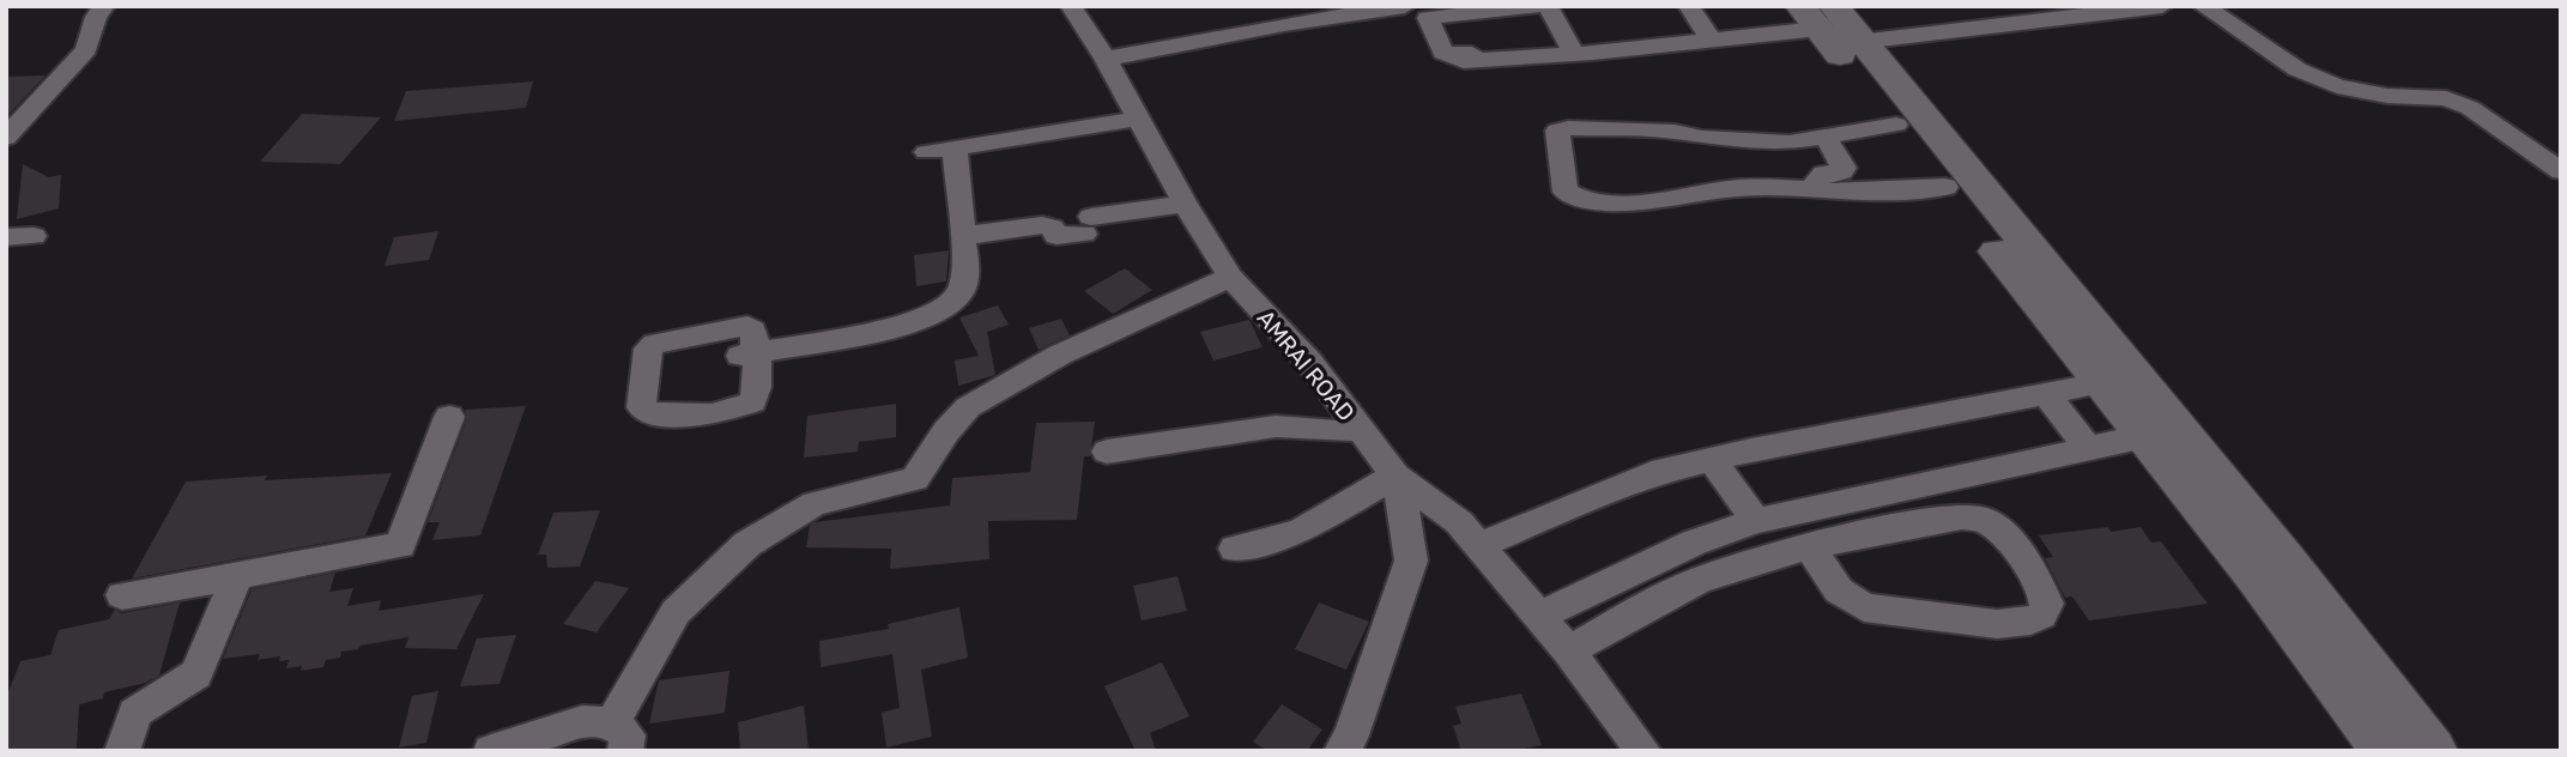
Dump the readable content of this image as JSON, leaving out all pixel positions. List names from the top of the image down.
{
  "streets": {
    "street": ["AMRAI ROAD"]
  }
}
